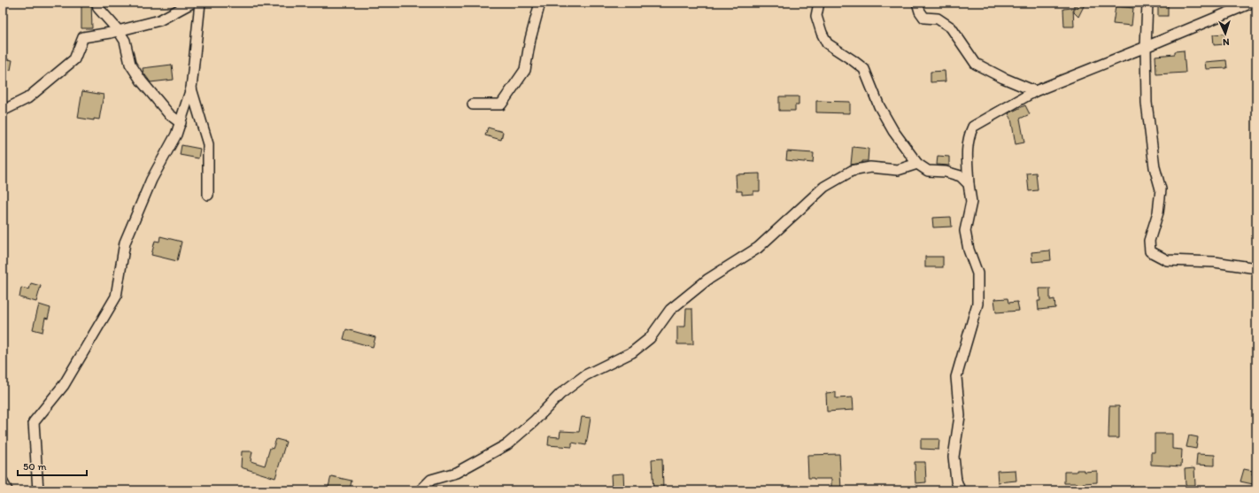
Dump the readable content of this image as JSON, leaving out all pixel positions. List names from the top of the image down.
{
  "scale_bar": "50 m",
  "north": "bottom"
}
